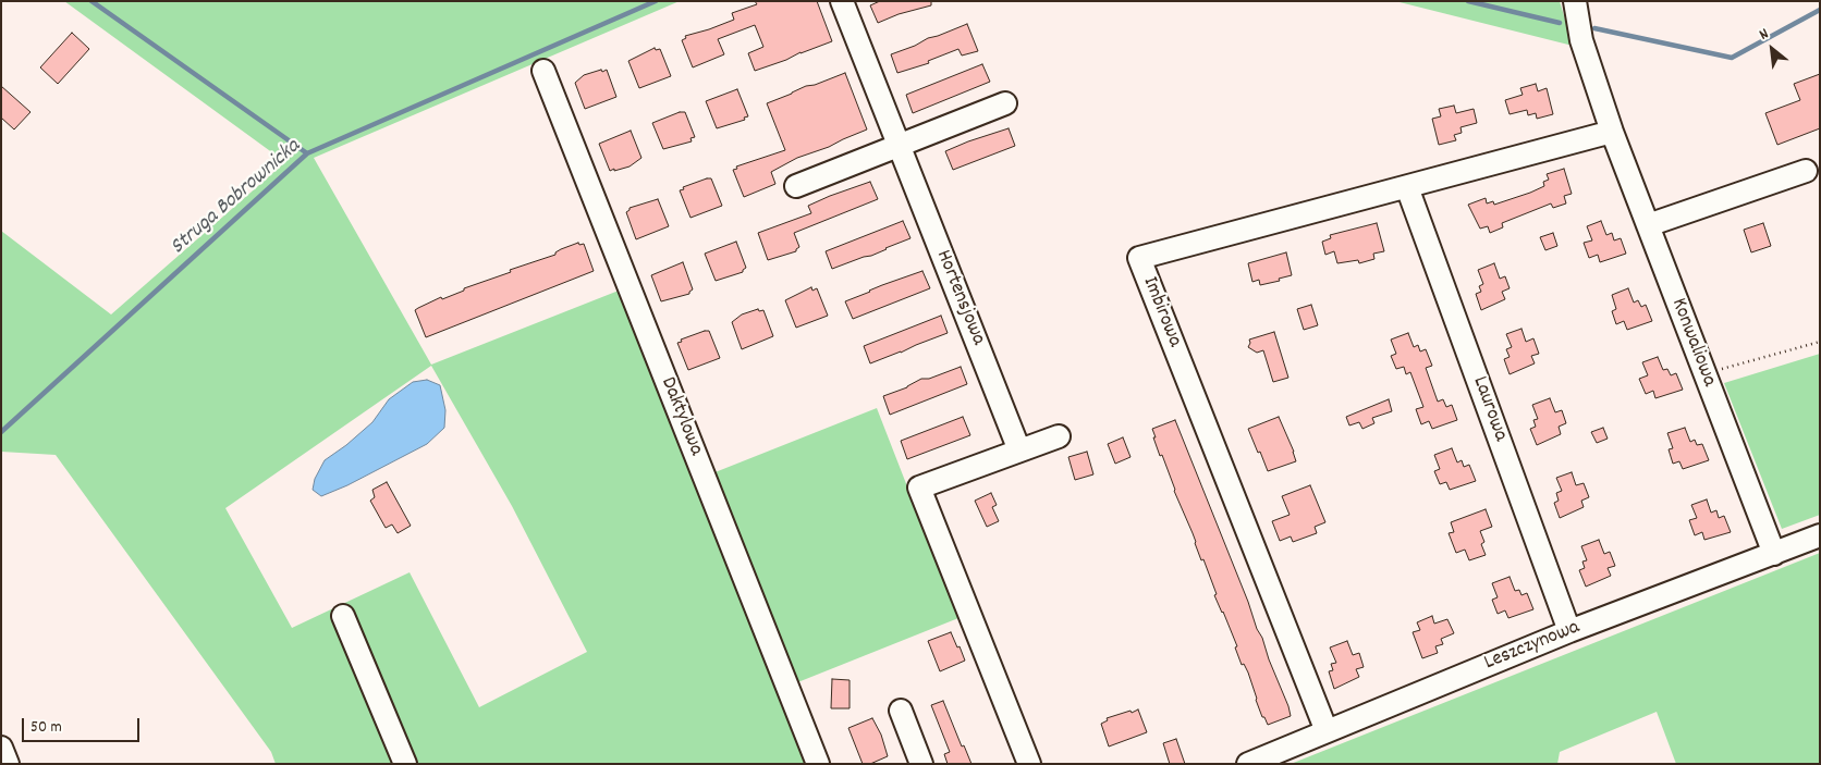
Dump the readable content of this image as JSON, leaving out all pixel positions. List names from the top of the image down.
{
  "streets": {
    "street": [
      "Hortensjowa",
      "Imbirowa",
      "Konwaliowa",
      "Laurowa",
      "Daktylowa",
      "Leszczynowa"
    ]
  },
  "crossings": [
    ["Imbirowa", "Konwaliowa"],
    ["Imbirowa", "Laurowa"],
    ["Imbirowa", "Leszczynowa"],
    ["Konwaliowa", "Leszczynowa"],
    ["Laurowa", "Leszczynowa"]
  ],
  "water": ["Struga Bobrownicka"],
  "scale_bar": "50 m",
  "north": "top left"
}
